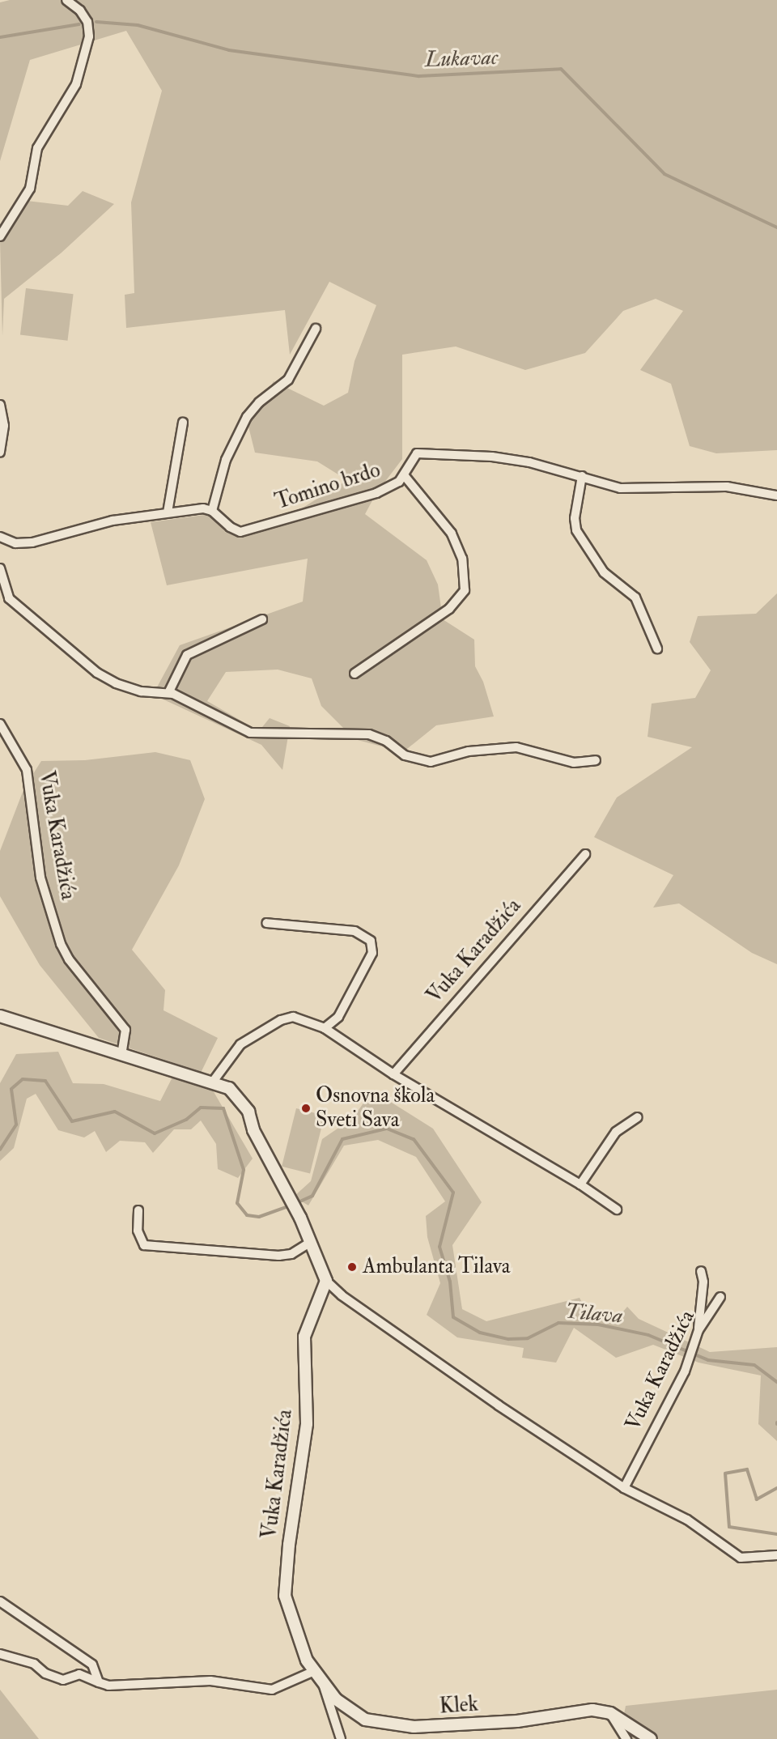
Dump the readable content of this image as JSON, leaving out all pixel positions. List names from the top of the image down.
{
  "streets": {
    "street": ["Tomino brdo", "Vuka Karadžića", "Klek"]
  },
  "crossings": [
    ["Vuka Karadžića", "Klek"]
  ],
  "water": ["Lukavac", "Tilava"],
  "places": ["Osnovna škola Sveti Sava", "Ambulanta Tilava"]
}
